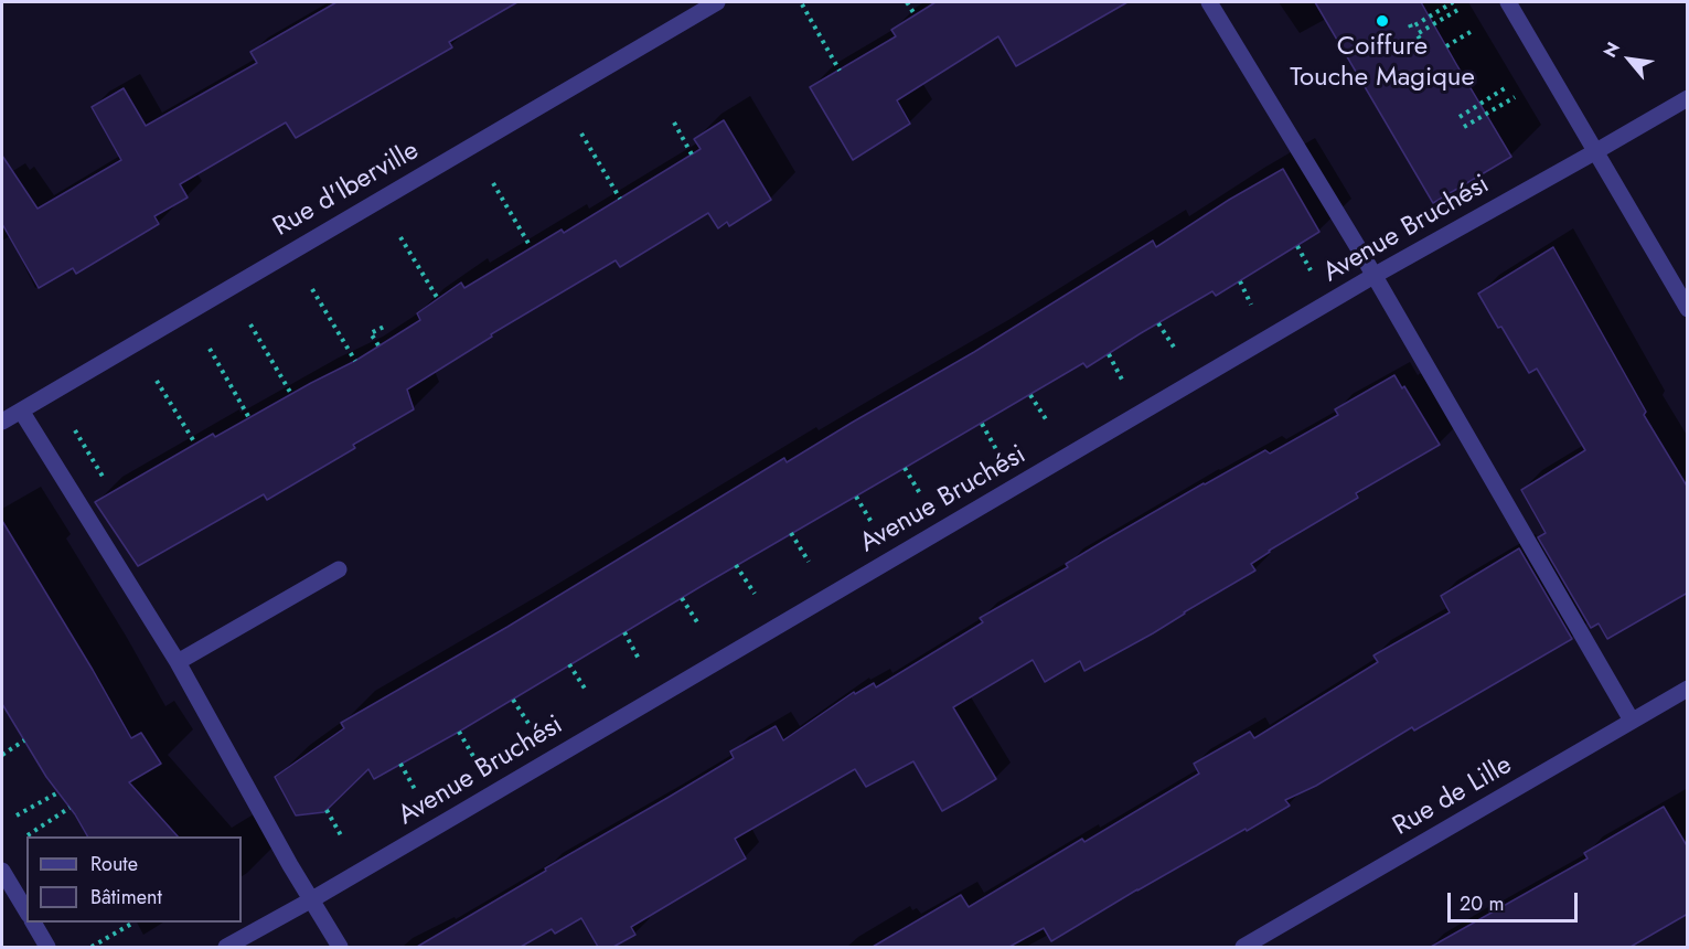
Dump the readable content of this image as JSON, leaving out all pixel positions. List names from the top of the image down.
{
  "streets": {
    "street": ["Rue d'Iberville", "Avenue Bruchési", "Rue de Lille"]
  },
  "places": ["Coiffure Touche Magique"],
  "legend": ["Route", "Bâtiment"],
  "scale_bar": "20 m",
  "north": "top left"
}
